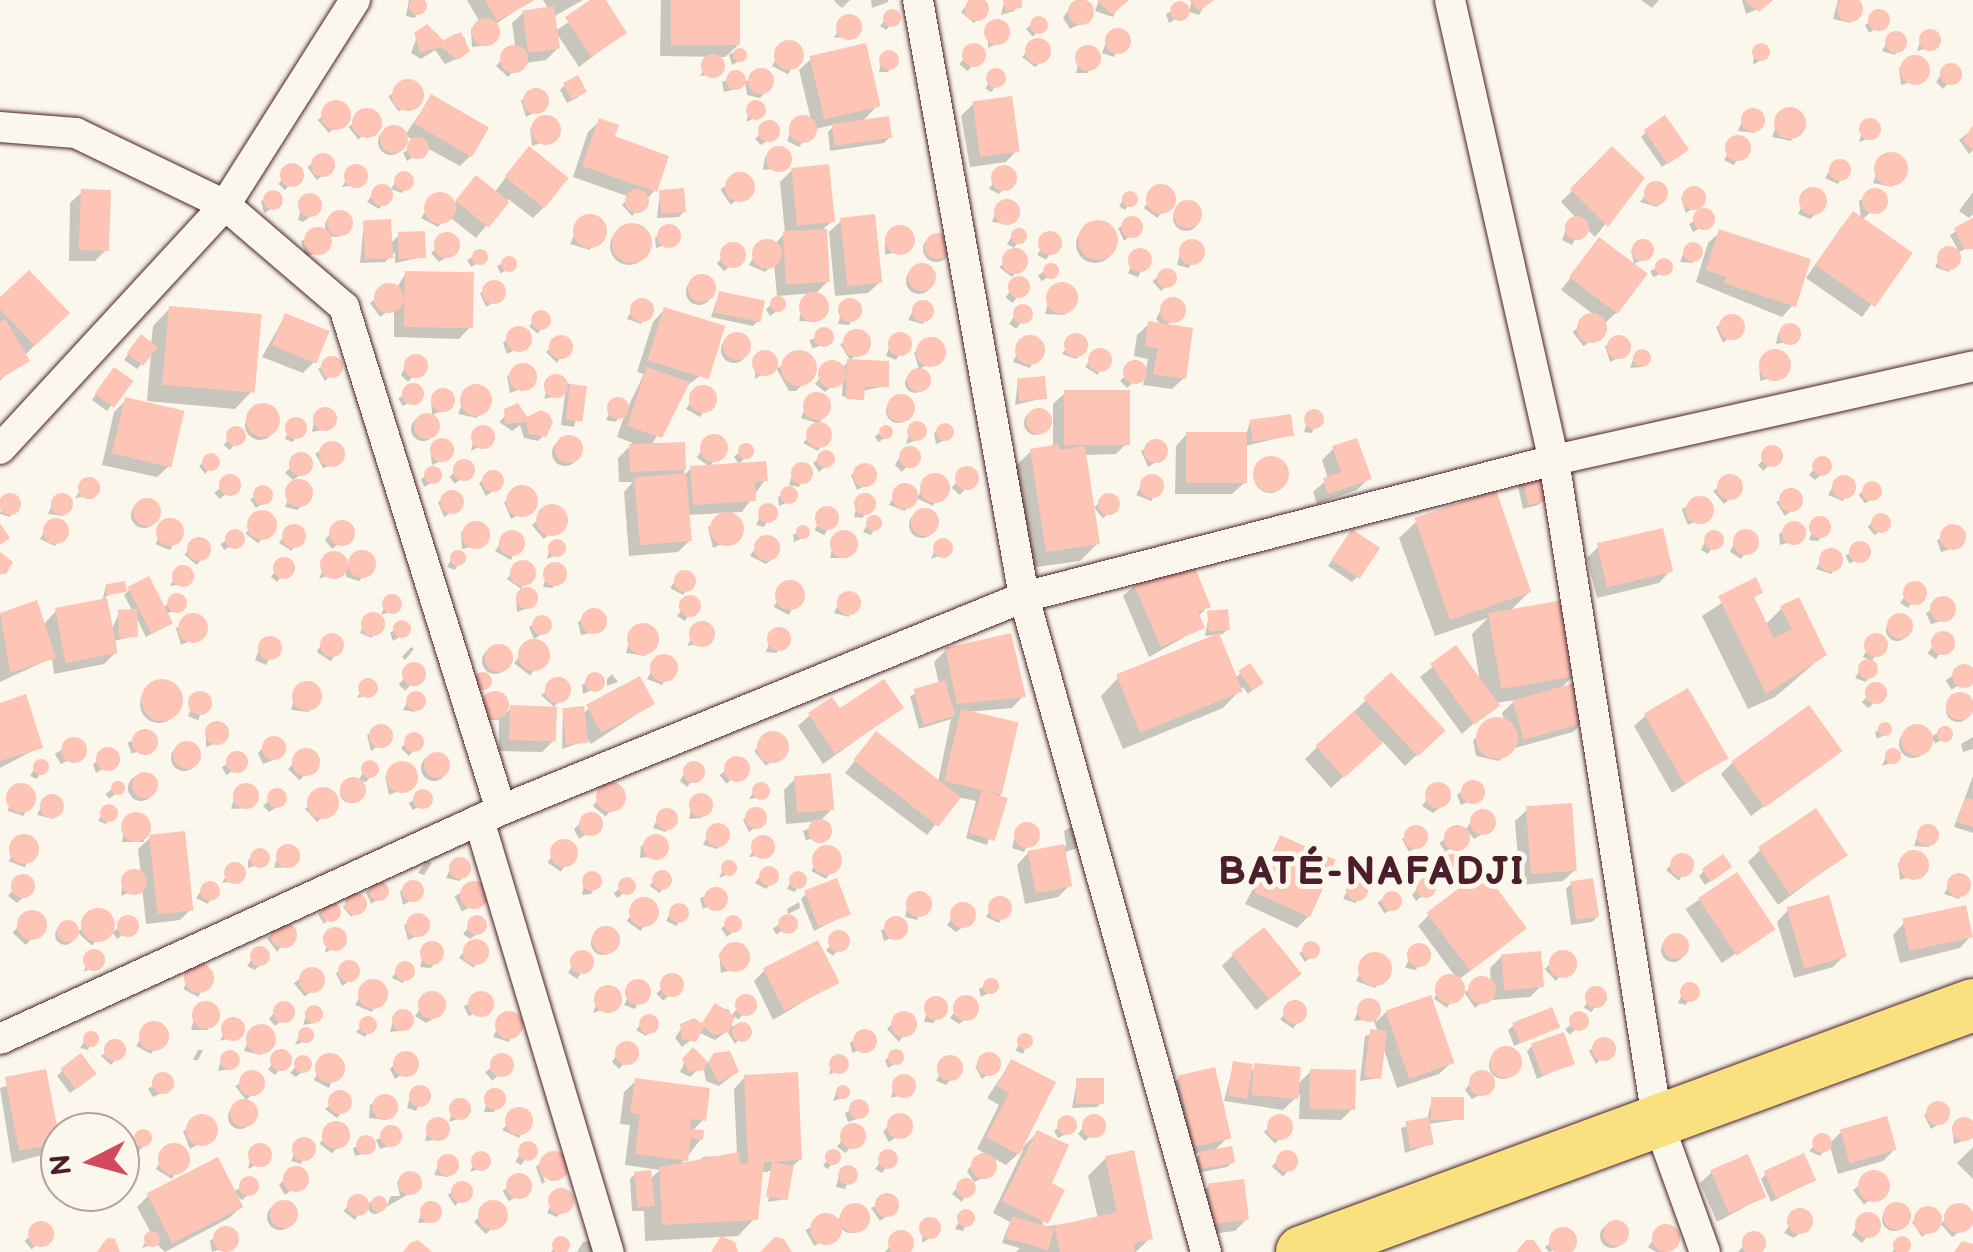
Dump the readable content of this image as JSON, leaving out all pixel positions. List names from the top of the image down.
{
  "districts": ["BATÉ-NAFADJI"],
  "north": "left"
}
